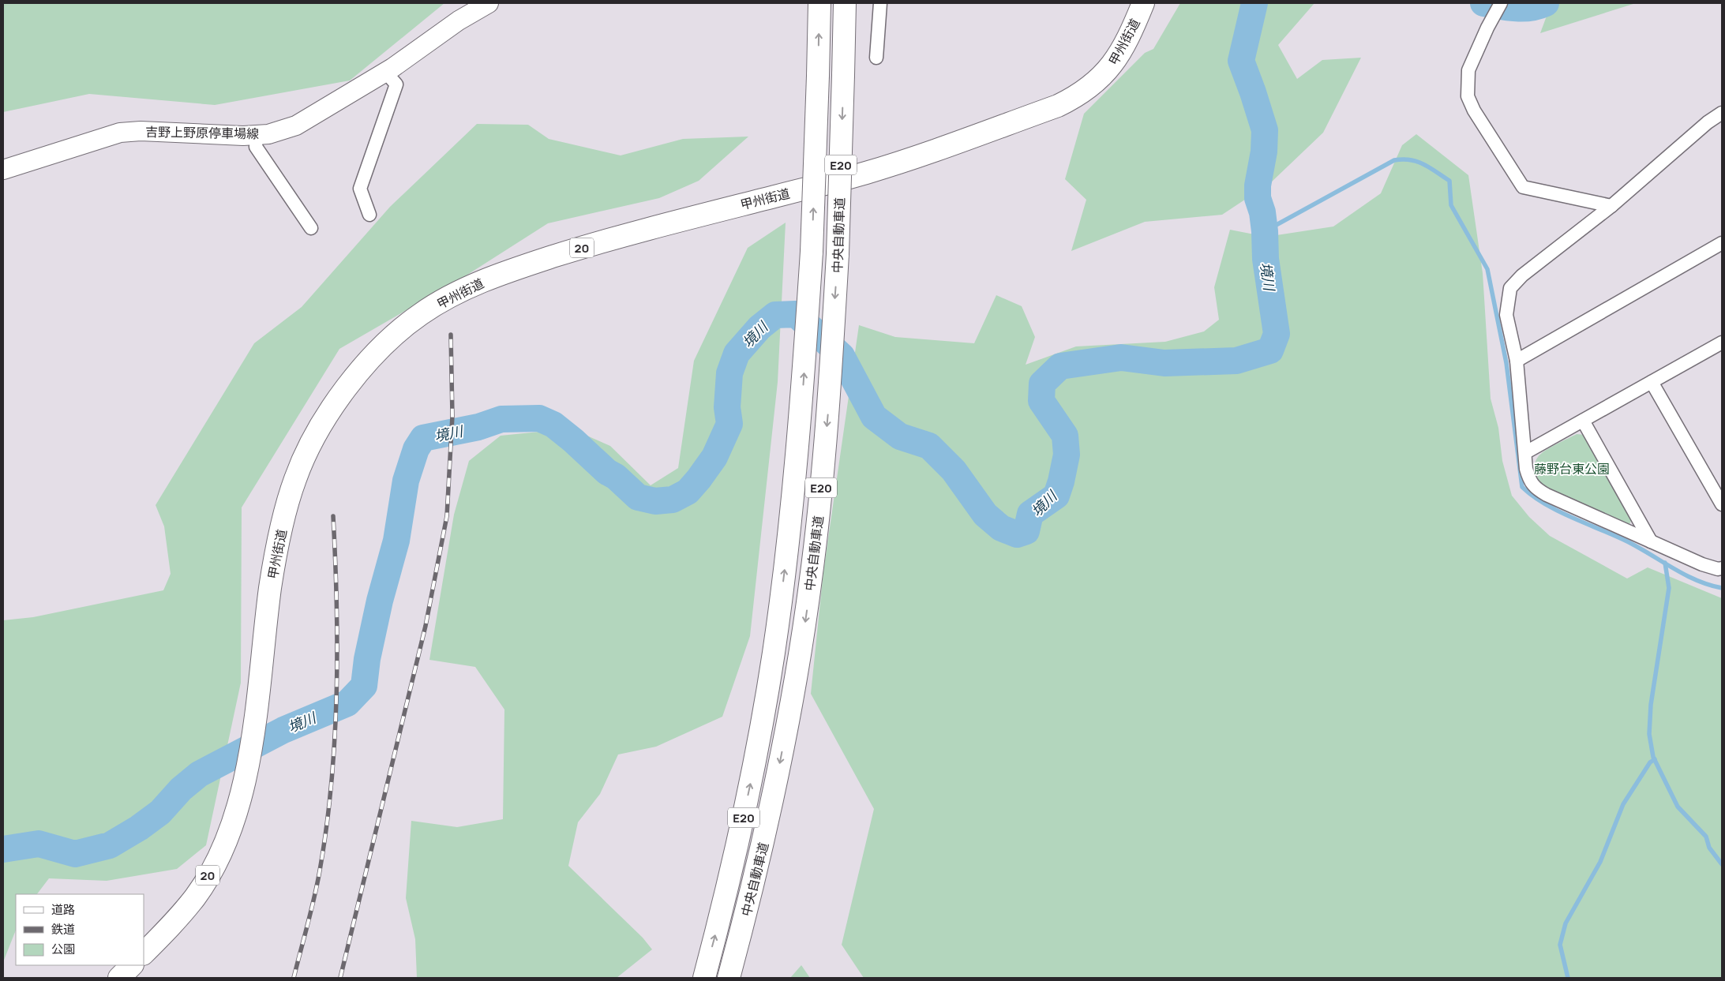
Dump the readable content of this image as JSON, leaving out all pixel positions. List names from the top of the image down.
{
  "streets": {
    "highway": [
      "甲州街道",
      "E20",
      "中央自動車道",
      "20"
    ],
    "main road": ["吉野上野原停車場線"]
  },
  "water": ["境川"],
  "parks": ["藤野台東公園"],
  "legend": ["道路", "鉄道", "公園"]
}
